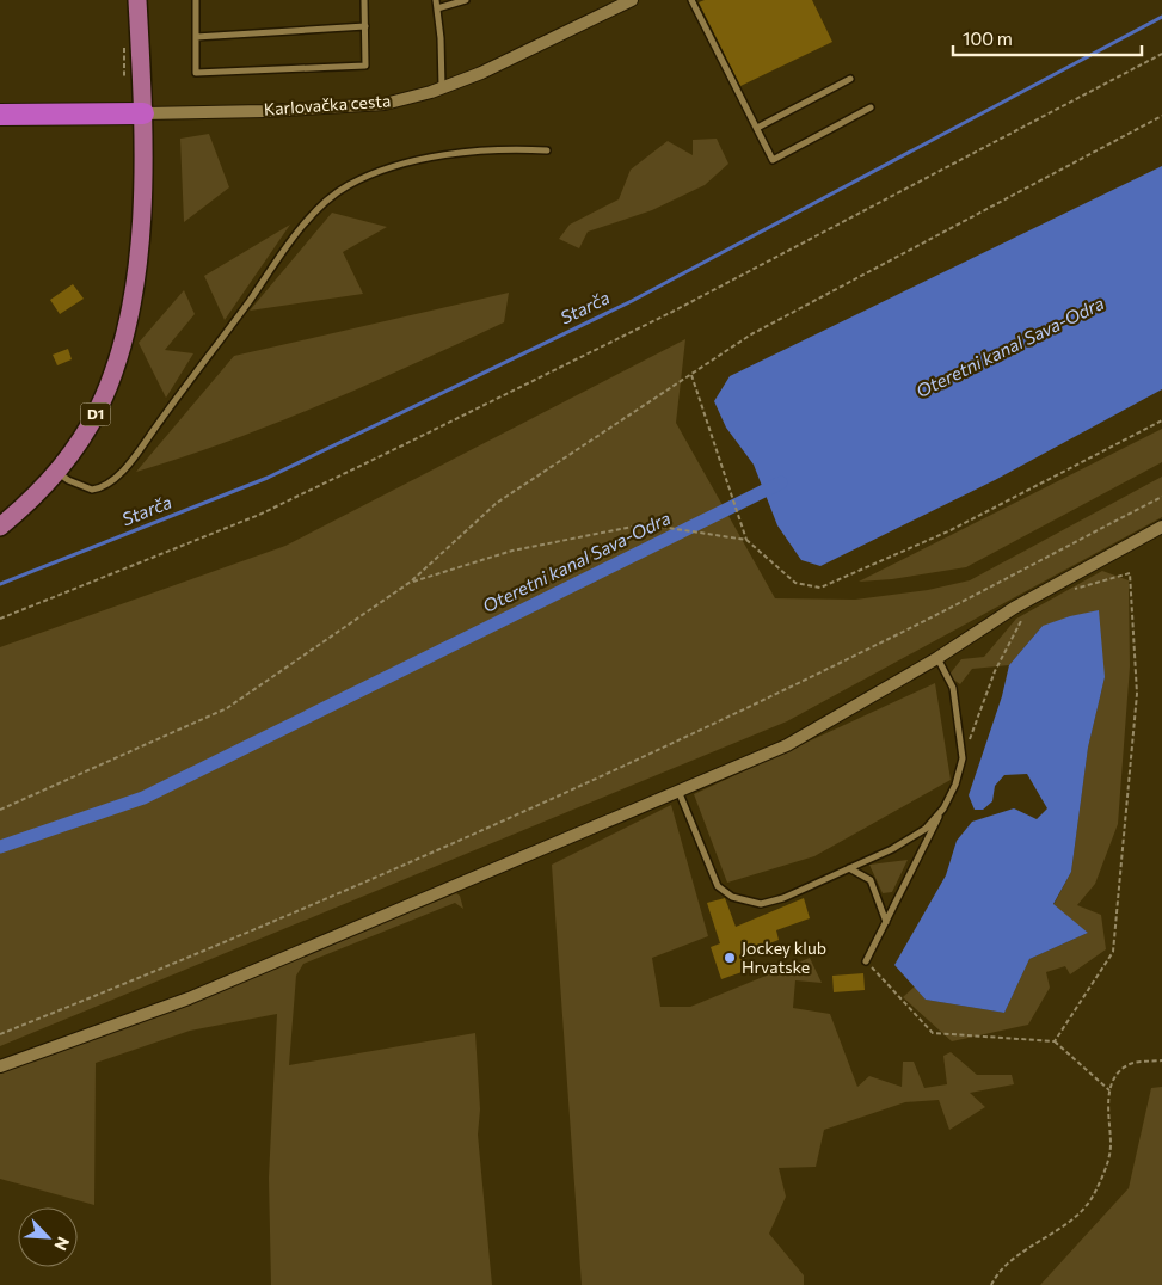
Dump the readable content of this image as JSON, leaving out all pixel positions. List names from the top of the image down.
{
  "streets": {
    "main road": ["D1"],
    "street": ["Karlovačka cesta"]
  },
  "crossings": [
    ["Karlovačka cesta", "D1"]
  ],
  "water": ["Starča", "Oteretni kanal Sava-Odra"],
  "places": ["Jockey klub Hrvatske"],
  "scale_bar": "100 m",
  "north": "bottom right"
}
